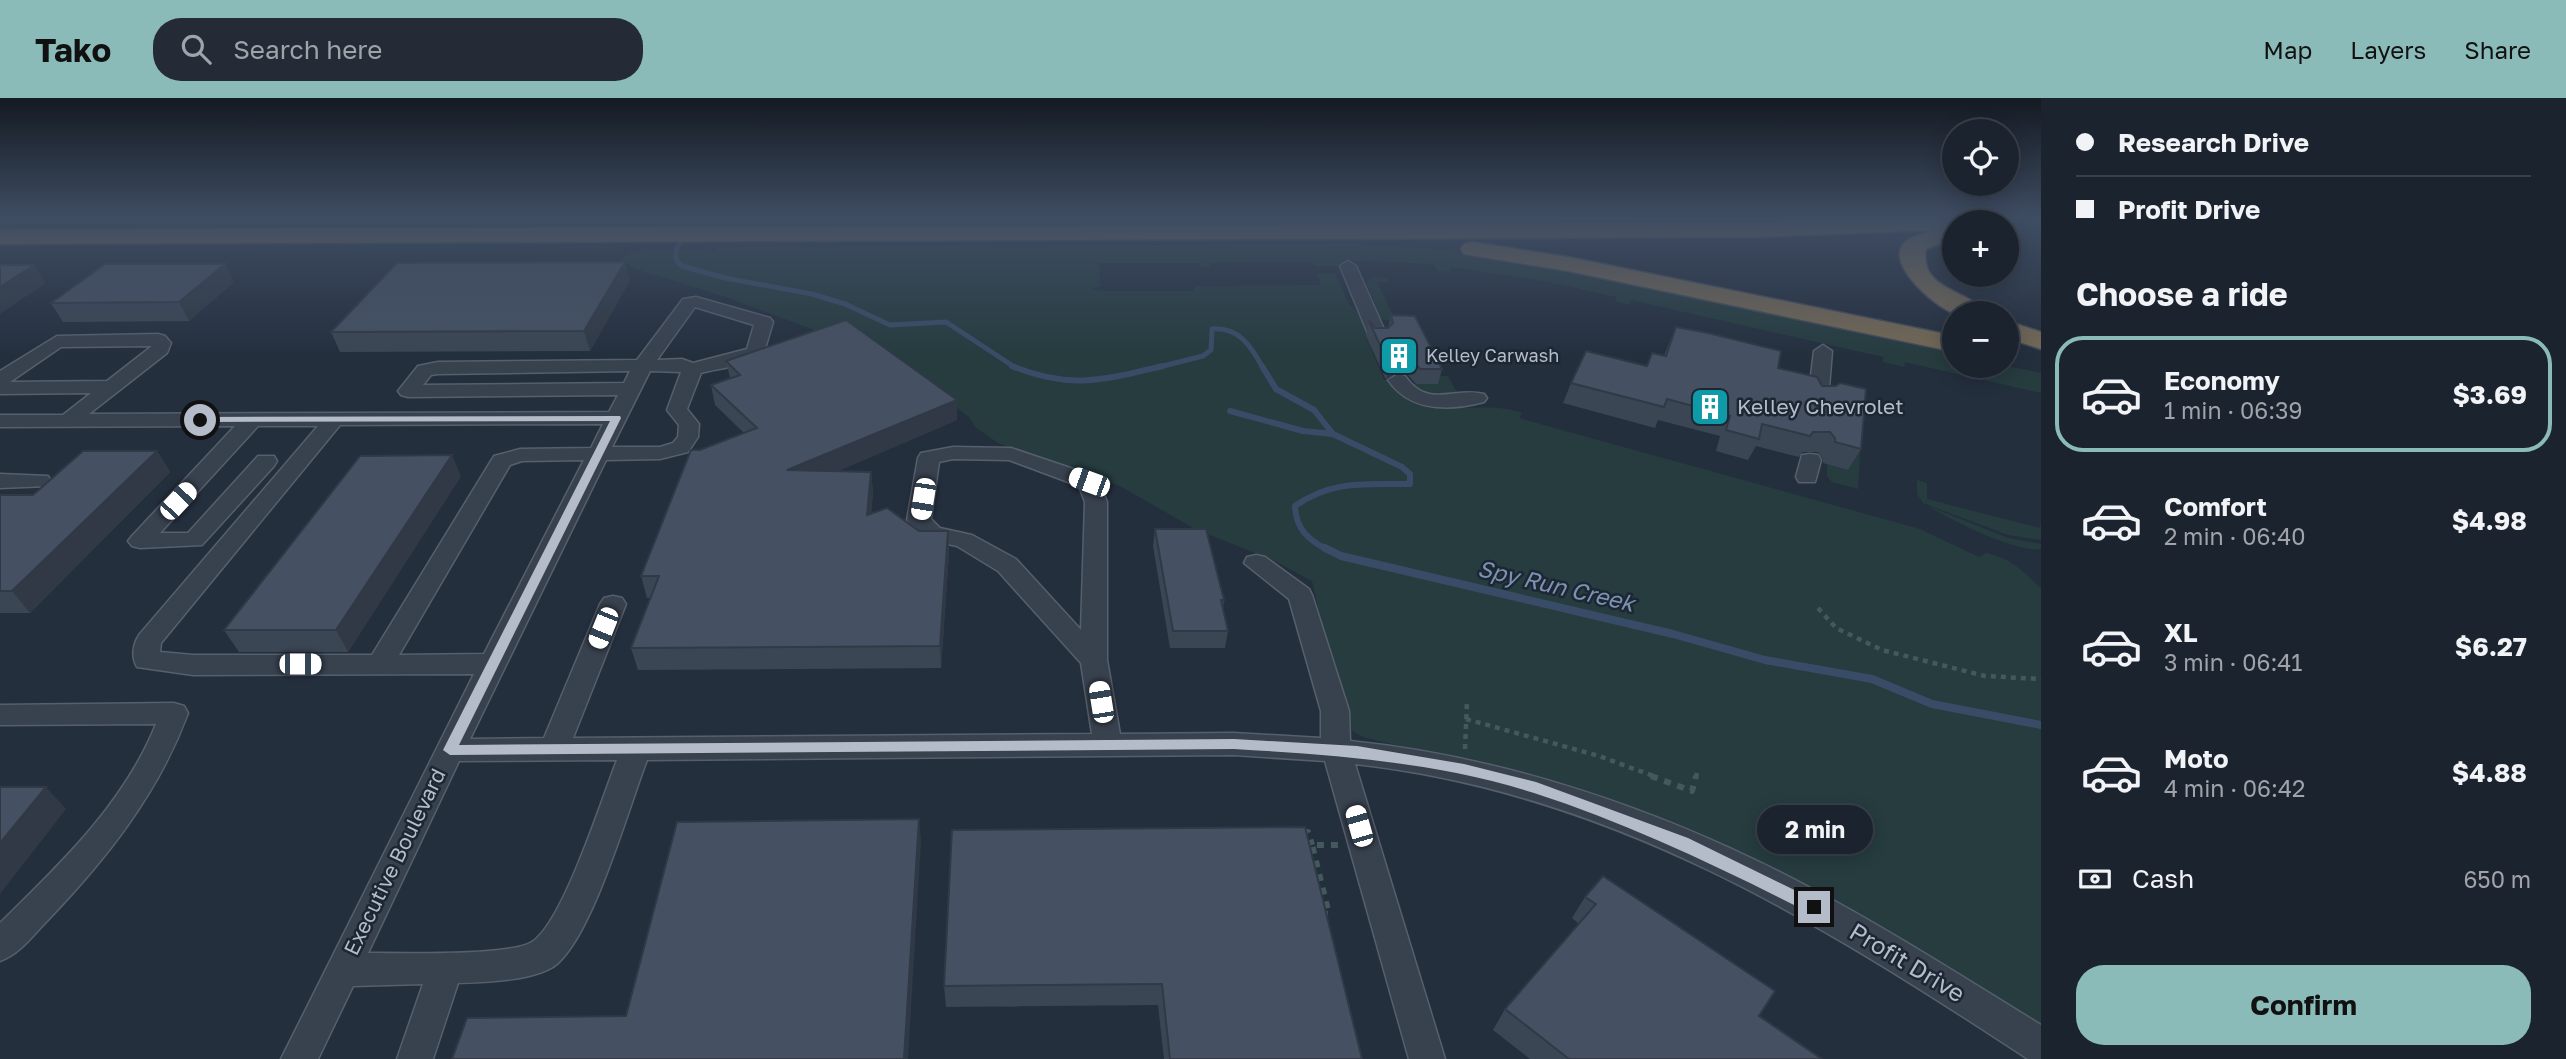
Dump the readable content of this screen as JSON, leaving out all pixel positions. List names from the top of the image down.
{
  "streets": {
    "street": ["Executive Boulevard", "Profit Drive"]
  },
  "crossings": [
    ["Executive Boulevard", "Profit Drive"]
  ],
  "water": ["Spy Run Creek"],
  "places": {
    "building": ["Kelley Carwash", "Kelley Chevrolet"]
  },
  "page": {
    "header": "Tako",
    "search": "Search here",
    "nav": ["Map", "Layers", "Share"],
    "banner": ["Research Drive", "Profit Drive"],
    "map_buttons": ["+", "−"],
    "heading": "Choose a ride",
    "list": [
      {
        "name": "Economy",
        "note": "1 min · 06:39",
        "value": "$3.69"
      },
      {
        "name": "Comfort",
        "note": "2 min · 06:40",
        "value": "$4.98"
      },
      {
        "name": "XL",
        "note": "3 min · 06:41",
        "value": "$6.27"
      },
      {
        "name": "Moto",
        "note": "4 min · 06:42",
        "value": "$4.88"
      }
    ],
    "bubble": "2 min",
    "pay": ["Cash", "650 m"],
    "buttons": "Confirm"
  }
}
